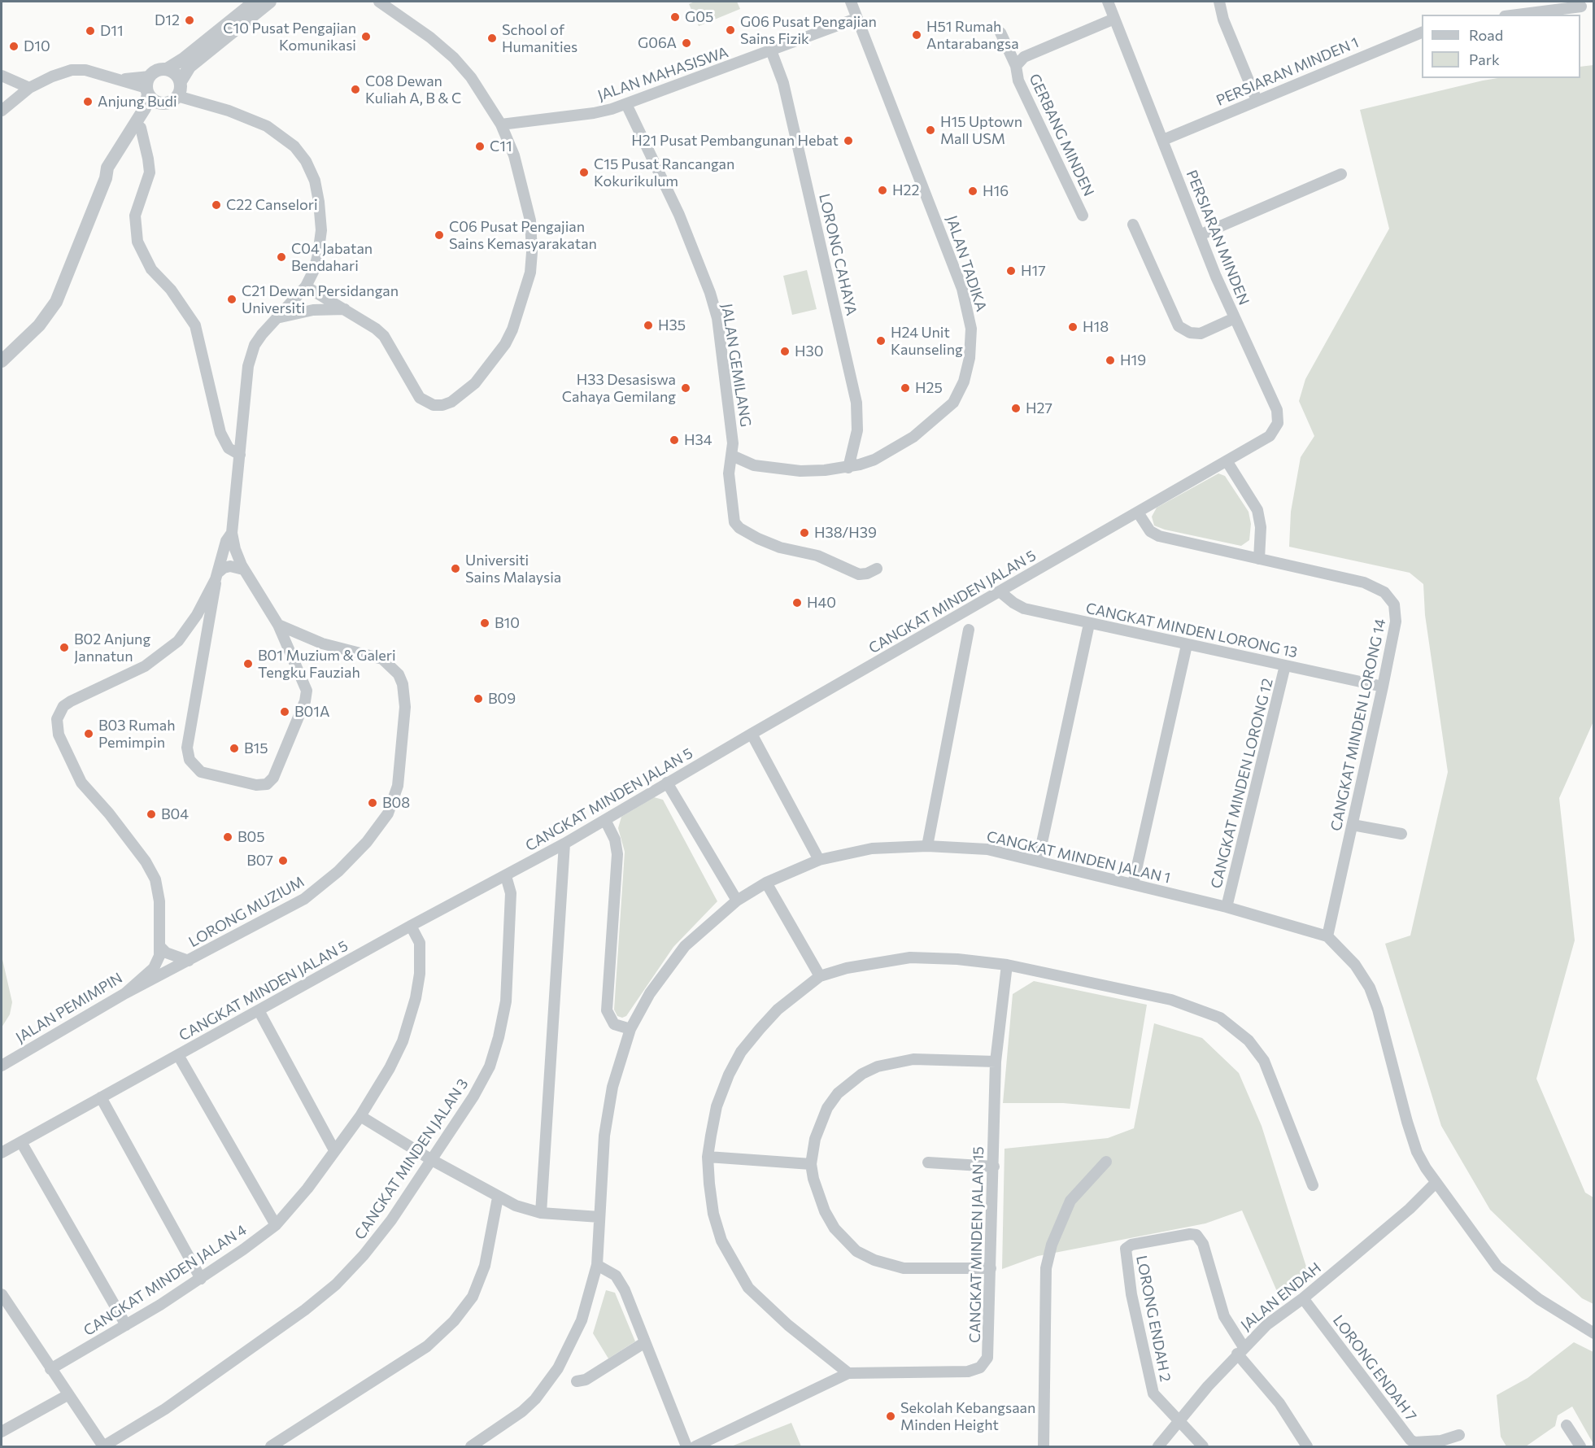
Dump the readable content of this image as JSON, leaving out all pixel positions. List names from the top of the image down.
{
  "streets": {
    "street": [
      "PERSIARAN MINDEN 1",
      "JALAN MAHASISWA",
      "GERBANG MINDEN",
      "PERSIARAN MINDEN",
      "LORONG CAHAYA",
      "JALAN TADIKA",
      "JALAN GEMILANG",
      "CANGKAT MINDEN JALAN 5",
      "CANGKAT MINDEN LORONG 13",
      "CANGKAT MINDEN LORONG 14",
      "CANGKAT MINDEN LORONG 12",
      "CANGKAT MINDEN JALAN 1",
      "LORONG MUZIUM",
      "JALAN PEMIMPIN",
      "CANGKAT MINDEN JALAN 3",
      "CANGKAT MINDEN JALAN 15",
      "CANGKAT MINDEN JALAN 4",
      "JALAN ENDAH",
      "LORONG ENDAH 2",
      "LORONG ENDAH 7"
    ]
  },
  "crossings": [
    ["PERSIARAN MINDEN 1", "PERSIARAN MINDEN"],
    ["JALAN MAHASISWA", "LORONG CAHAYA"],
    ["JALAN MAHASISWA", "JALAN TADIKA"],
    ["JALAN MAHASISWA", "JALAN GEMILANG"],
    ["GERBANG MINDEN", "PERSIARAN MINDEN"],
    ["PERSIARAN MINDEN", "CANGKAT MINDEN JALAN 5"],
    ["LORONG CAHAYA", "JALAN TADIKA"],
    ["JALAN TADIKA", "JALAN GEMILANG"],
    ["CANGKAT MINDEN JALAN 5", "CANGKAT MINDEN LORONG 13"],
    ["CANGKAT MINDEN JALAN 5", "CANGKAT MINDEN LORONG 14"],
    ["CANGKAT MINDEN JALAN 5", "CANGKAT MINDEN JALAN 3"],
    ["CANGKAT MINDEN JALAN 5", "CANGKAT MINDEN JALAN 4"],
    ["CANGKAT MINDEN LORONG 13", "CANGKAT MINDEN LORONG 14"],
    ["CANGKAT MINDEN LORONG 13", "CANGKAT MINDEN LORONG 12"],
    ["CANGKAT MINDEN LORONG 14", "CANGKAT MINDEN JALAN 1"],
    ["CANGKAT MINDEN LORONG 12", "CANGKAT MINDEN JALAN 1"],
    ["CANGKAT MINDEN JALAN 1", "JALAN ENDAH"],
    ["LORONG MUZIUM", "JALAN PEMIMPIN"],
    ["JALAN ENDAH", "LORONG ENDAH 2"],
    ["JALAN ENDAH", "LORONG ENDAH 7"]
  ],
  "places": [
    "G05",
    "D12",
    "G06 Pusat Pengajian Sains Fizik",
    "D11",
    "H51 Rumah Antarabangsa",
    "C10 Pusat Pengajian Komunikasi",
    "School of Humanities",
    "G06A",
    "D10",
    "C08 Dewan Kuliah A, B & C",
    "Anjung Budi",
    "H15 Uptown Mall USM",
    "H21 Pusat Pembangunan Hebat",
    "C11",
    "C15 Pusat Rancangan Kokurikulum",
    "H22",
    "H16",
    "C22 Canselori",
    "C06 Pusat Pengajian Sains Kemasyarakatan",
    "C04 Jabatan Bendahari",
    "H17",
    "C21 Dewan Persidangan Universiti",
    "H35",
    "H18",
    "H24 Unit Kaunseling",
    "H30",
    "H19",
    "H33 Desasiswa Cahaya Gemilang",
    "H25",
    "H27",
    "H34",
    "H38/H39",
    "Universiti Sains Malaysia",
    "H40",
    "B10",
    "B02 Anjung Jannatun",
    "B01 Muzium & Galeri Tengku Fauziah",
    "B09",
    "B01A",
    "B03 Rumah Pemimpin",
    "B15",
    "B08",
    "B04",
    "B05",
    "B07",
    "Sekolah Kebangsaan Minden Height"
  ],
  "legend": ["Road", "Park"]
}
